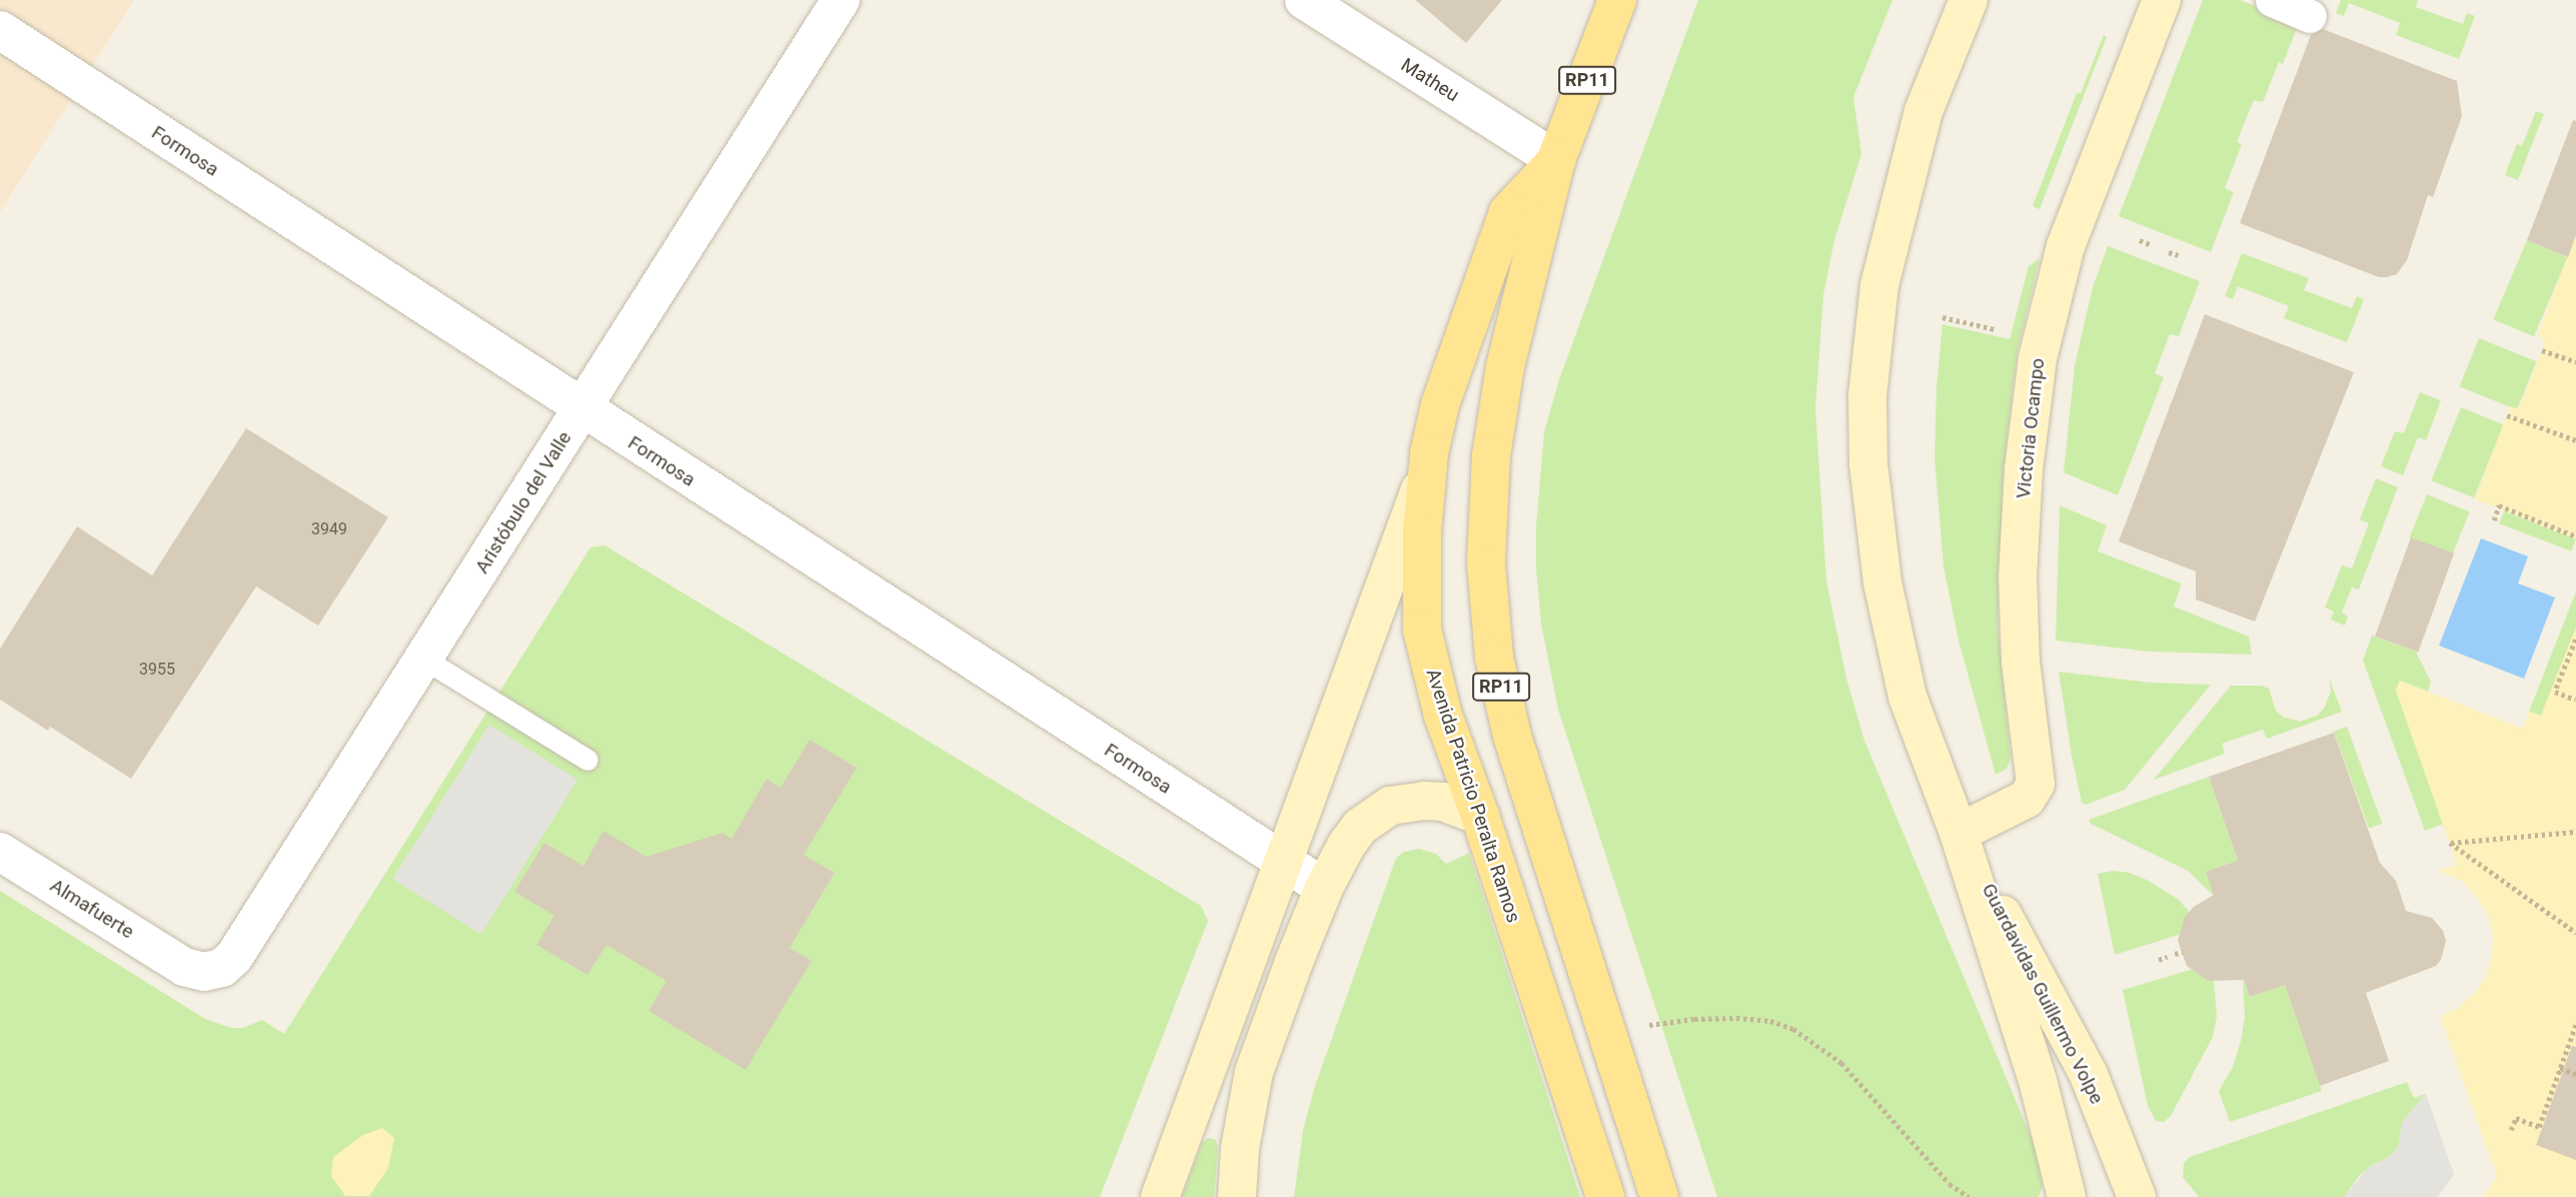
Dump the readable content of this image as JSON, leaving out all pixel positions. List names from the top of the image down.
{
  "streets": {
    "main road": [
      "RP11",
      "Victoria Ocampo",
      "Avenida Patricio Peralta Ramos",
      "Guardavidas Guillermo Volpe"
    ],
    "street": [
      "Matheu",
      "Formosa",
      "Aristóbulo del Valle",
      "Almafuerte"
    ]
  },
  "crossings": [
    ["Matheu", "Avenida Patricio Peralta Ramos"],
    ["Formosa", "Aristóbulo del Valle"],
    ["Victoria Ocampo", "Guardavidas Guillermo Volpe"],
    ["Aristóbulo del Valle", "Almafuerte"]
  ],
  "house_numbers": ["3949", "3955"]
}
